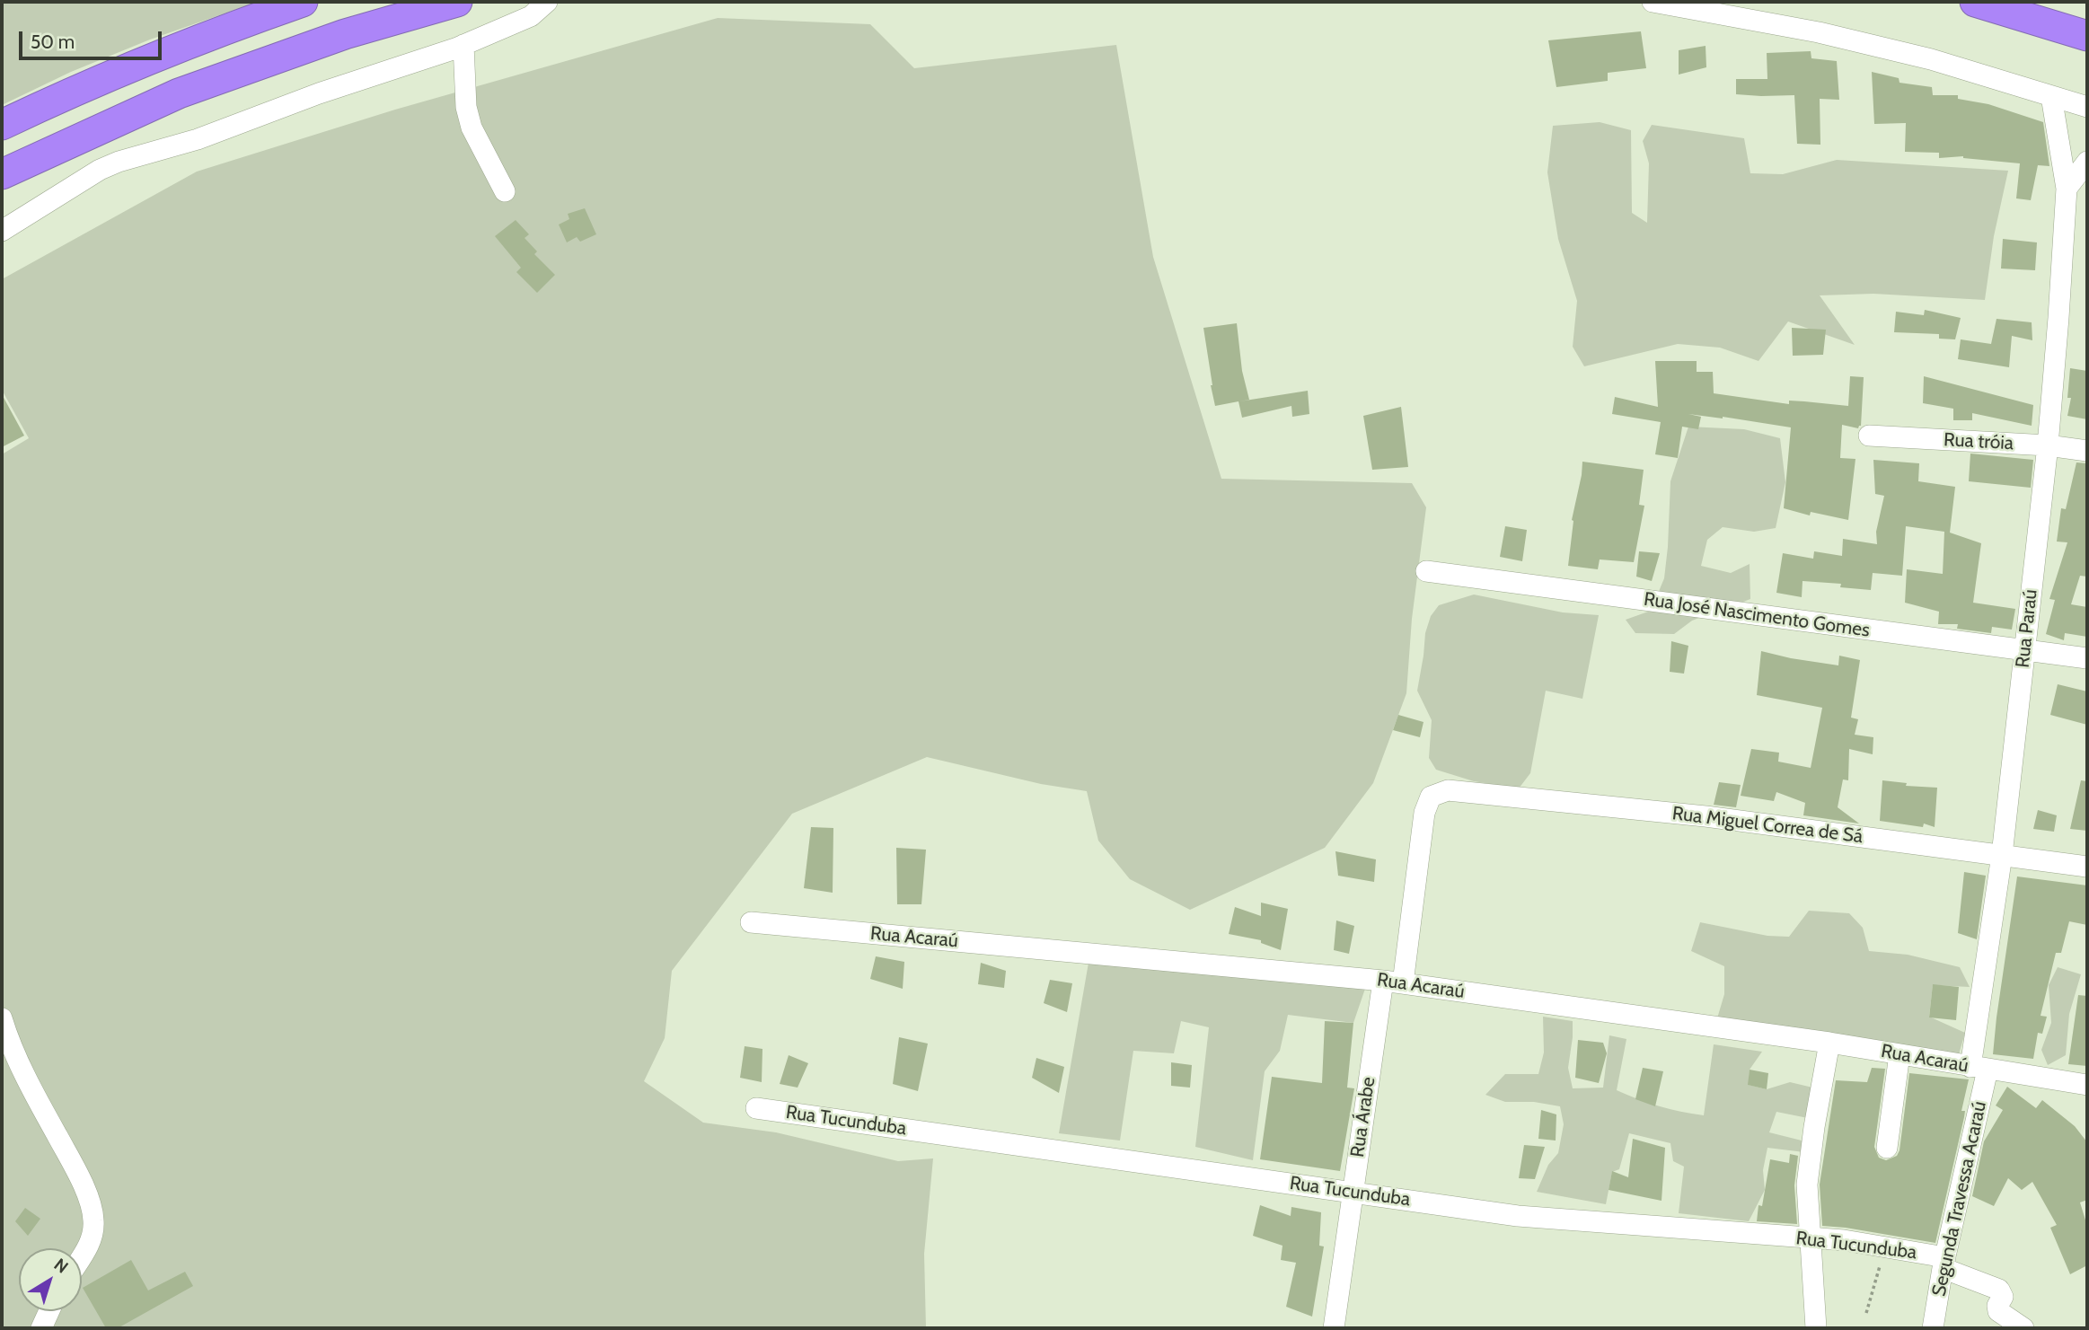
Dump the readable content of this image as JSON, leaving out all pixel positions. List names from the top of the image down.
{
  "streets": {
    "street": [
      "Rua tróia",
      "Rua José Nascimento Gomes",
      "Rua Paraú",
      "Rua Miguel Correa de Sá",
      "Rua Acaraú",
      "Rua Árabe",
      "Rua Tucunduba",
      "Segunda Travessa Acaraú"
    ]
  },
  "crossings": [
    ["Rua tróia", "Rua Paraú"],
    ["Rua José Nascimento Gomes", "Rua Paraú"],
    ["Rua Paraú", "Rua Miguel Correa de Sá"],
    ["Rua Paraú", "Rua Acaraú"],
    ["Rua Paraú", "Segunda Travessa Acaraú"],
    ["Rua Miguel Correa de Sá", "Rua Árabe"],
    ["Rua Acaraú", "Rua Árabe"],
    ["Rua Acaraú", "Segunda Travessa Acaraú"],
    ["Rua Árabe", "Rua Tucunduba"],
    ["Rua Tucunduba", "Segunda Travessa Acaraú"]
  ],
  "scale_bar": "50 m",
  "north": "top right"
}
